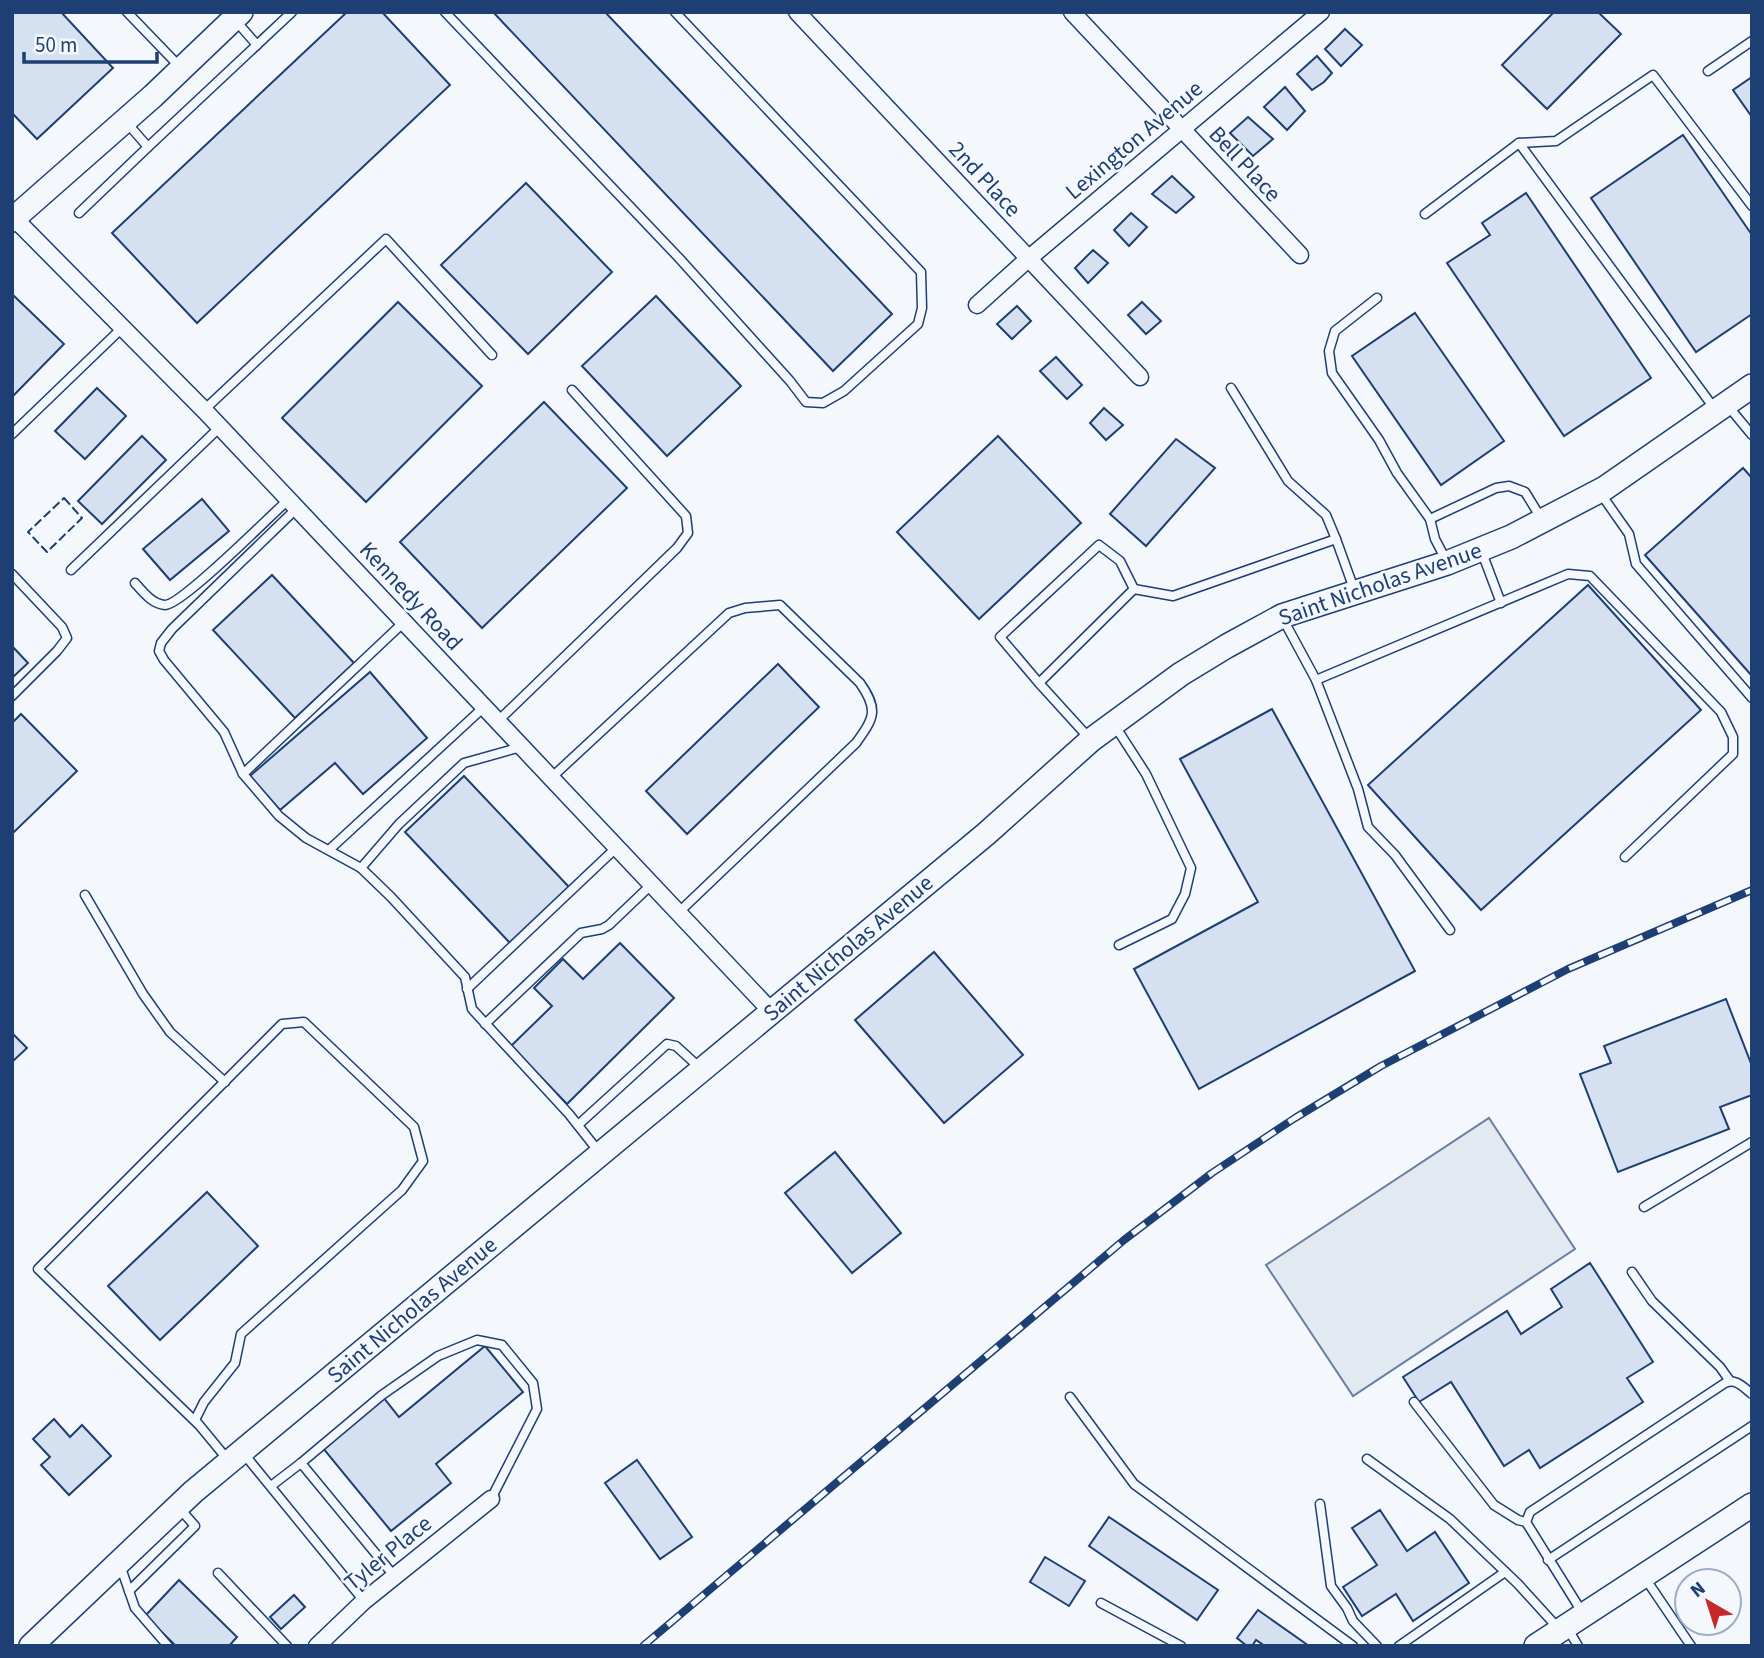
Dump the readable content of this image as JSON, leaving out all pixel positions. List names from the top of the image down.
{
  "streets": {
    "street": [
      "Lexington Avenue",
      "Bell Place",
      "2nd Place",
      "Saint Nicholas Avenue",
      "Kennedy Road",
      "Tyler Place"
    ]
  },
  "crossings": [
    ["Lexington Avenue", "Bell Place"],
    ["Lexington Avenue", "2nd Place"],
    ["Saint Nicholas Avenue", "Kennedy Road"]
  ],
  "scale_bar": "50 m",
  "north": "top left"
}
